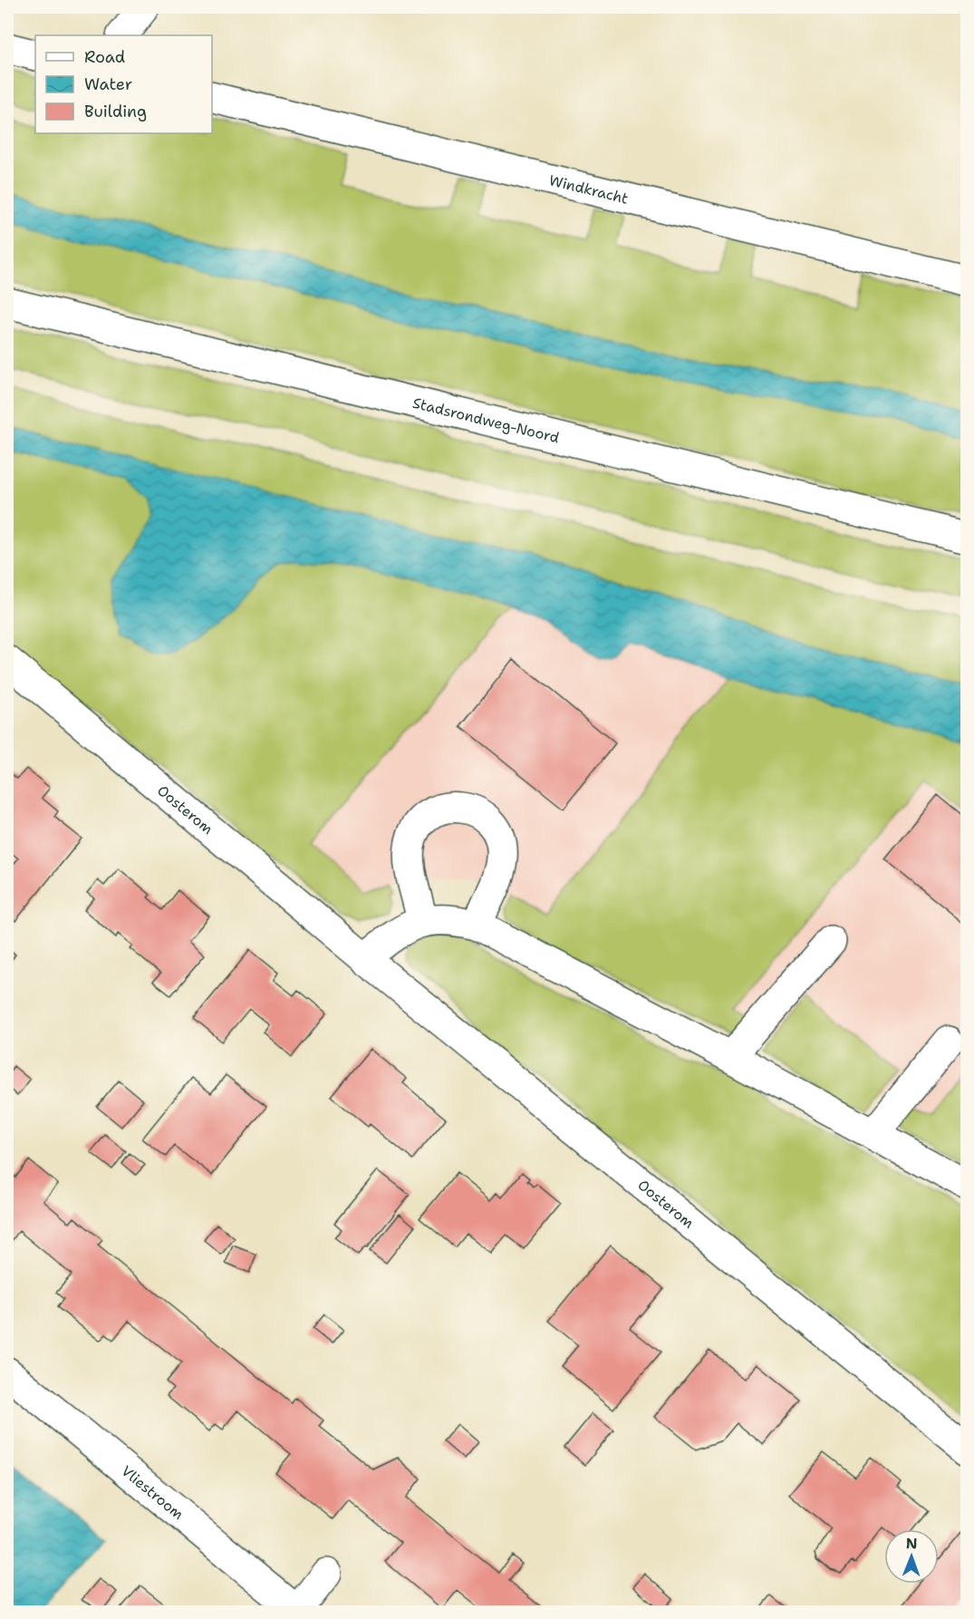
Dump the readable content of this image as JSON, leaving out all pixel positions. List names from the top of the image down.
{
  "streets": {
    "street": [
      "Windkracht",
      "Stadsrondweg-Noord",
      "Oosterom",
      "Vliestroom"
    ]
  },
  "legend": ["Road", "Water", "Building"],
  "north": "top"
}
